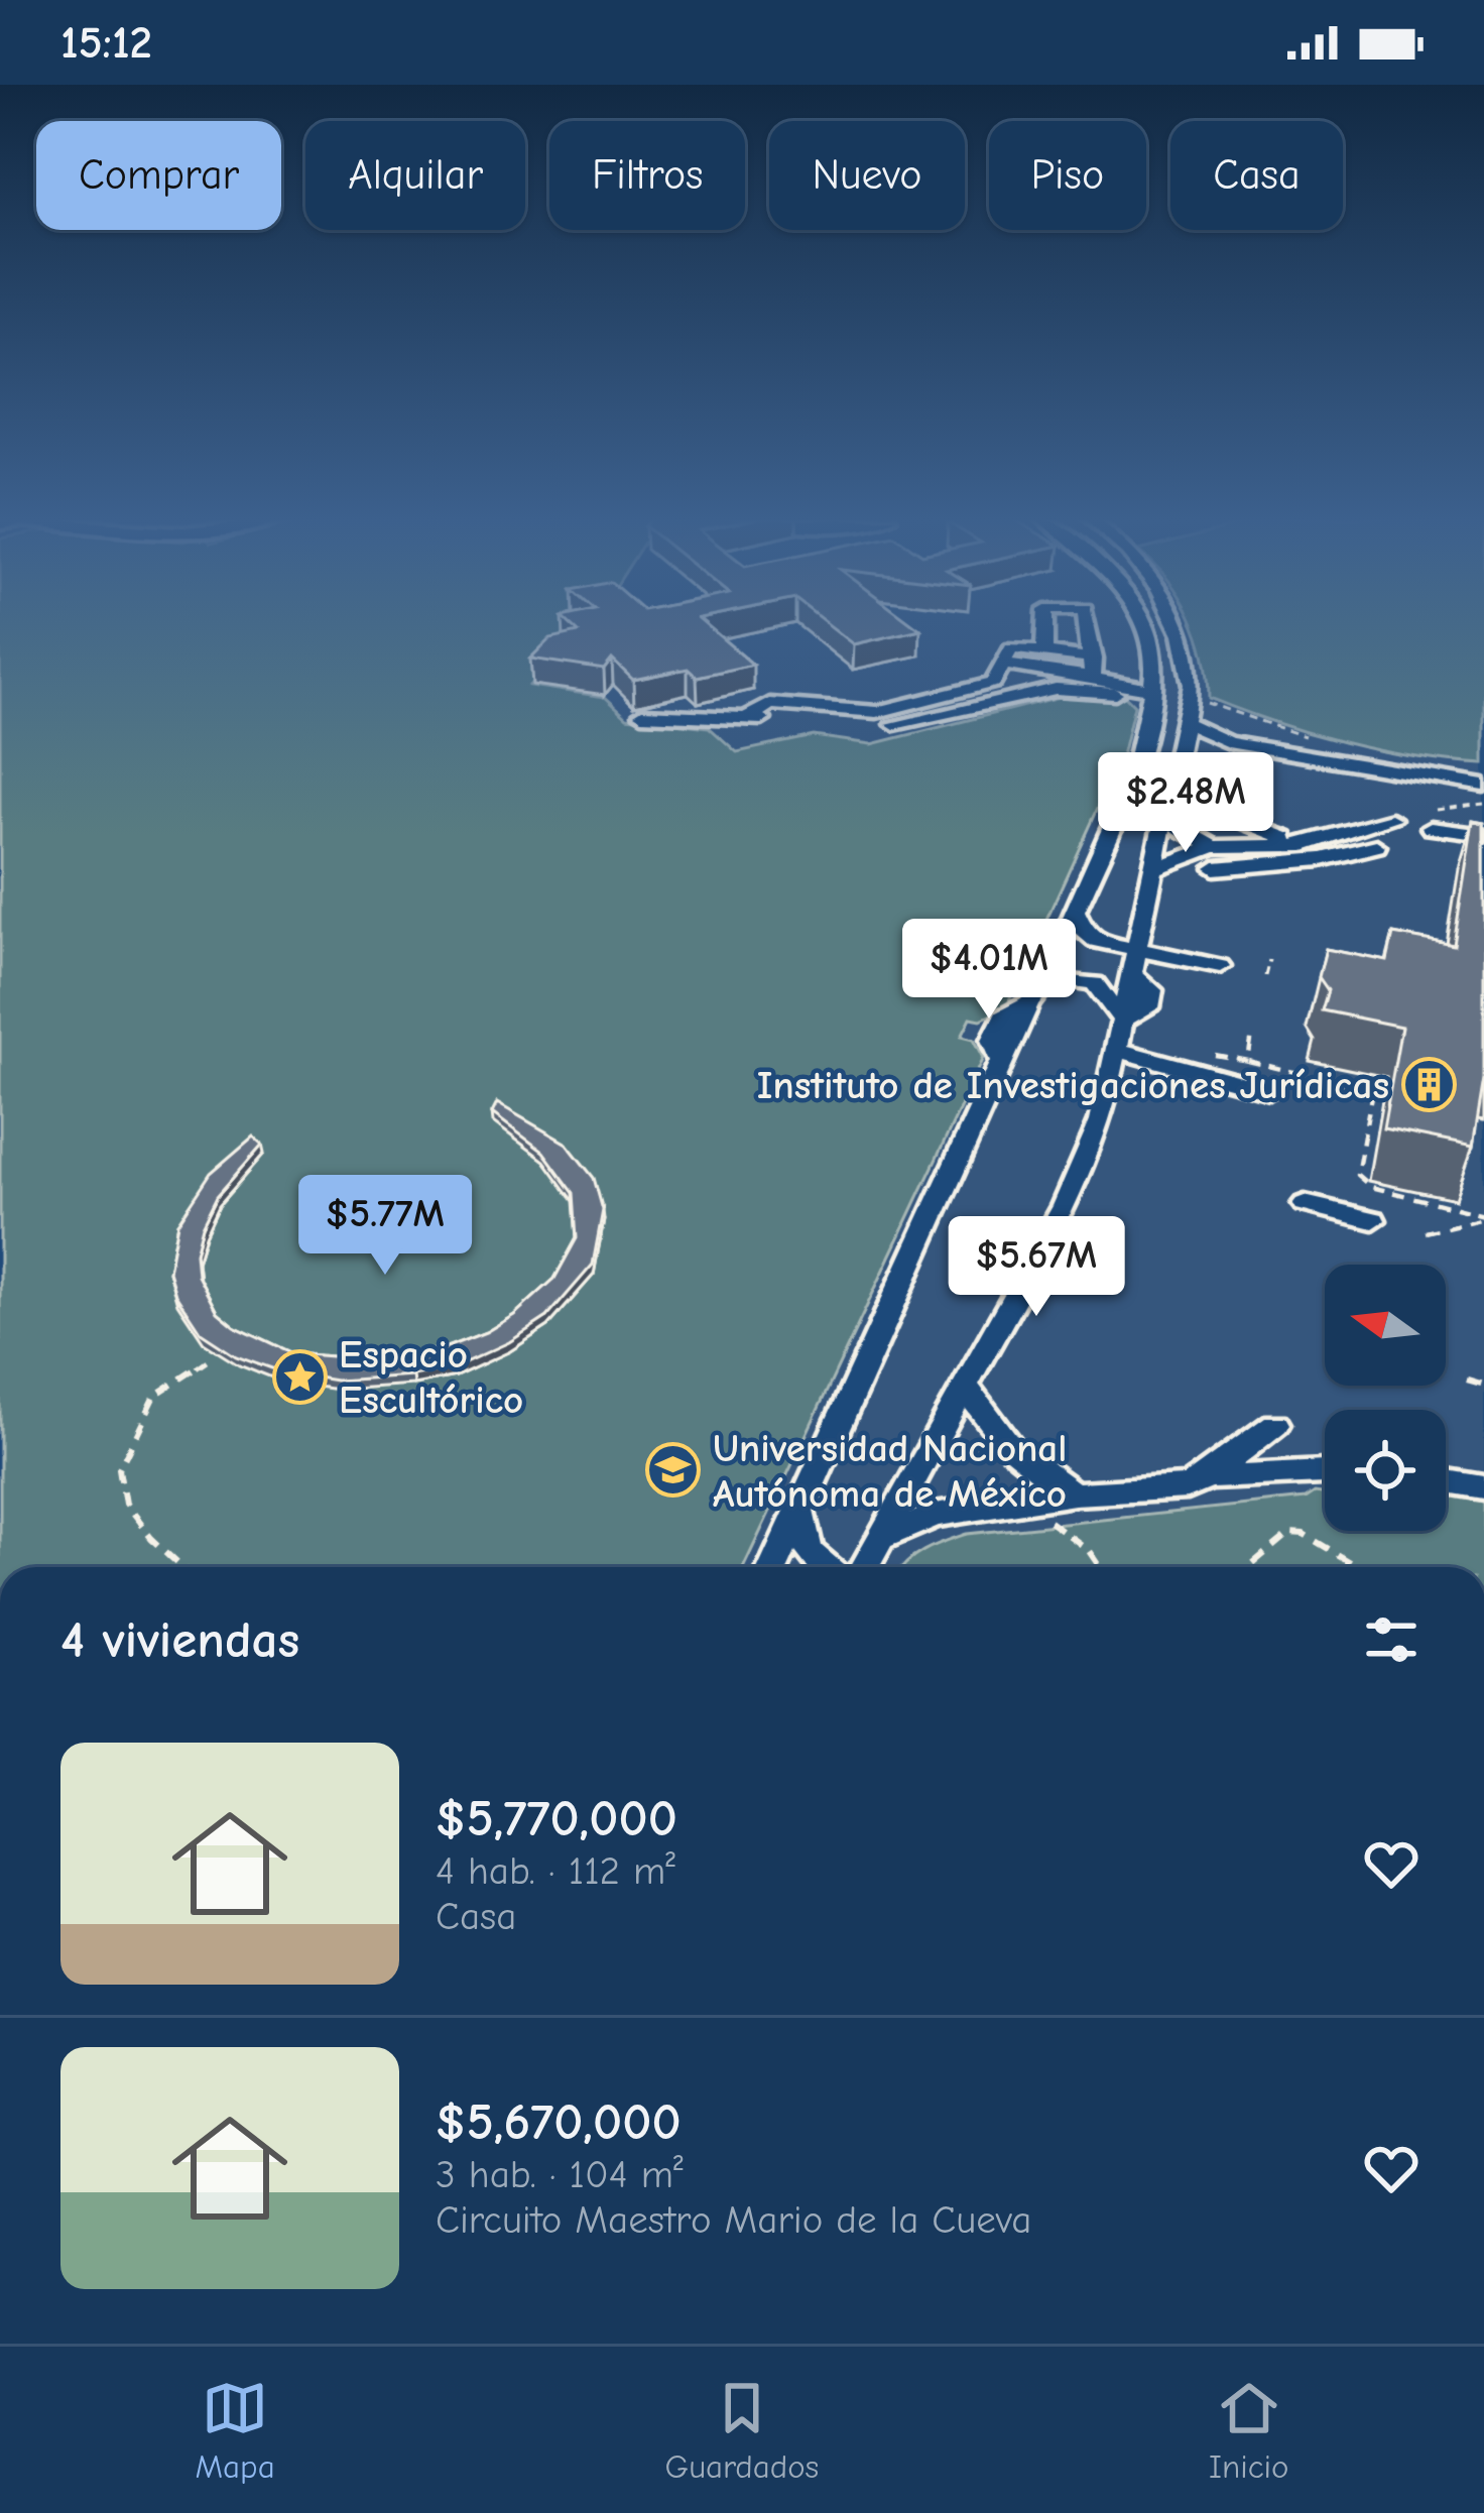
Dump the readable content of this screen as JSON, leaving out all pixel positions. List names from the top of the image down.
{
  "places": {
    "building": ["Instituto de Investigaciones Jurídicas"],
    "place": ["Espacio Escultórico"],
    "school or university": ["Universidad Nacional Autónoma de México"]
  },
  "north": "left",
  "page": {
    "status": "15:12",
    "chip": [
      "Comprar",
      "Alquilar",
      "Filtros",
      "Nuevo",
      "Piso",
      "Casa"
    ],
    "price": [
      "$2.48M",
      "$4.01M",
      "$5.77M",
      "$5.67M"
    ],
    "heading": "4 viviendas",
    "list": [
      {
        "name": "$5,770,000",
        "note": "4 hab. · 112 m² · Casa"
      },
      {
        "name": "$5,670,000",
        "note": "3 hab. · 104 m² · Circuito Maestro Mario de la Cueva"
      }
    ],
    "tabs": ["Mapa", "Guardados", "Inicio"]
  }
}
